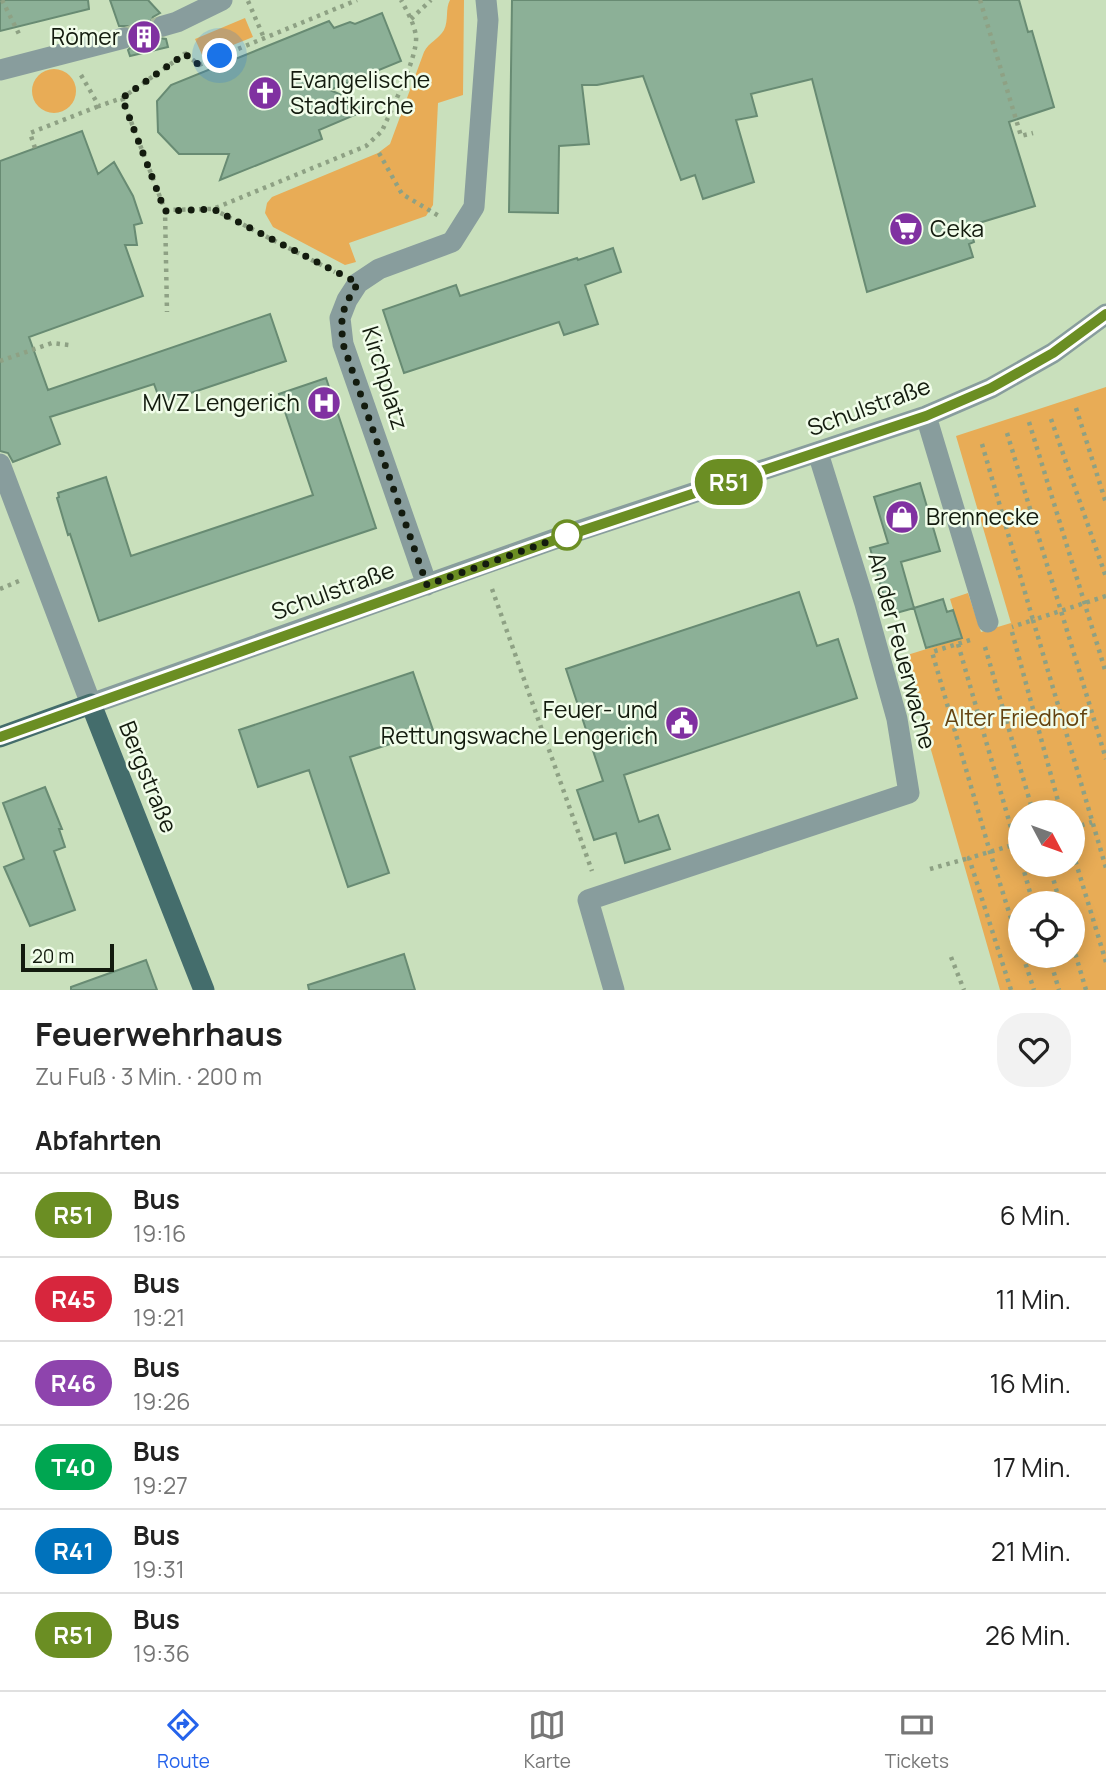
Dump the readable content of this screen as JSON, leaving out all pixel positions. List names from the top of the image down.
{
  "streets": {
    "main road": ["Schulstraße", "Bergstraße"],
    "street": ["Kirchplatz", "An der Feuerwache"]
  },
  "crossings": [
    ["Kirchplatz", "Schulstraße"],
    ["Schulstraße", "An der Feuerwache"],
    ["Schulstraße", "Bergstraße"]
  ],
  "parks": ["Alter Friedhof"],
  "places": {
    "building": ["Römer"],
    "church": ["Evangelische Stadtkirche"],
    "supermarket": ["Ceka"],
    "hospital": ["MVZ Lengerich"],
    "shop": ["Brennecke"],
    "public building": ["Feuer- und Rettungswache Lengerich"]
  },
  "lines": ["bus line R51"],
  "scale_bar": "20 m",
  "north": "bottom right",
  "page": {
    "on_map": "R51",
    "scale": "20 m",
    "heading": [
      ["Feuerwehrhaus", "Zu Fuß · 3 Min. · 200 m"],
      "Abfahrten"
    ],
    "list": [
      {
        "mark": "R51",
        "name": "Bus",
        "note": "19:16",
        "value": "6 Min."
      },
      {
        "mark": "R45",
        "name": "Bus",
        "note": "19:21",
        "value": "11 Min."
      },
      {
        "mark": "R46",
        "name": "Bus",
        "note": "19:26",
        "value": "16 Min."
      },
      {
        "mark": "T40",
        "name": "Bus",
        "note": "19:27",
        "value": "17 Min."
      },
      {
        "mark": "R41",
        "name": "Bus",
        "note": "19:31",
        "value": "21 Min."
      },
      {
        "mark": "R51",
        "name": "Bus",
        "note": "19:36",
        "value": "26 Min."
      }
    ],
    "tabs": ["Route", "Karte", "Tickets"]
  }
}
